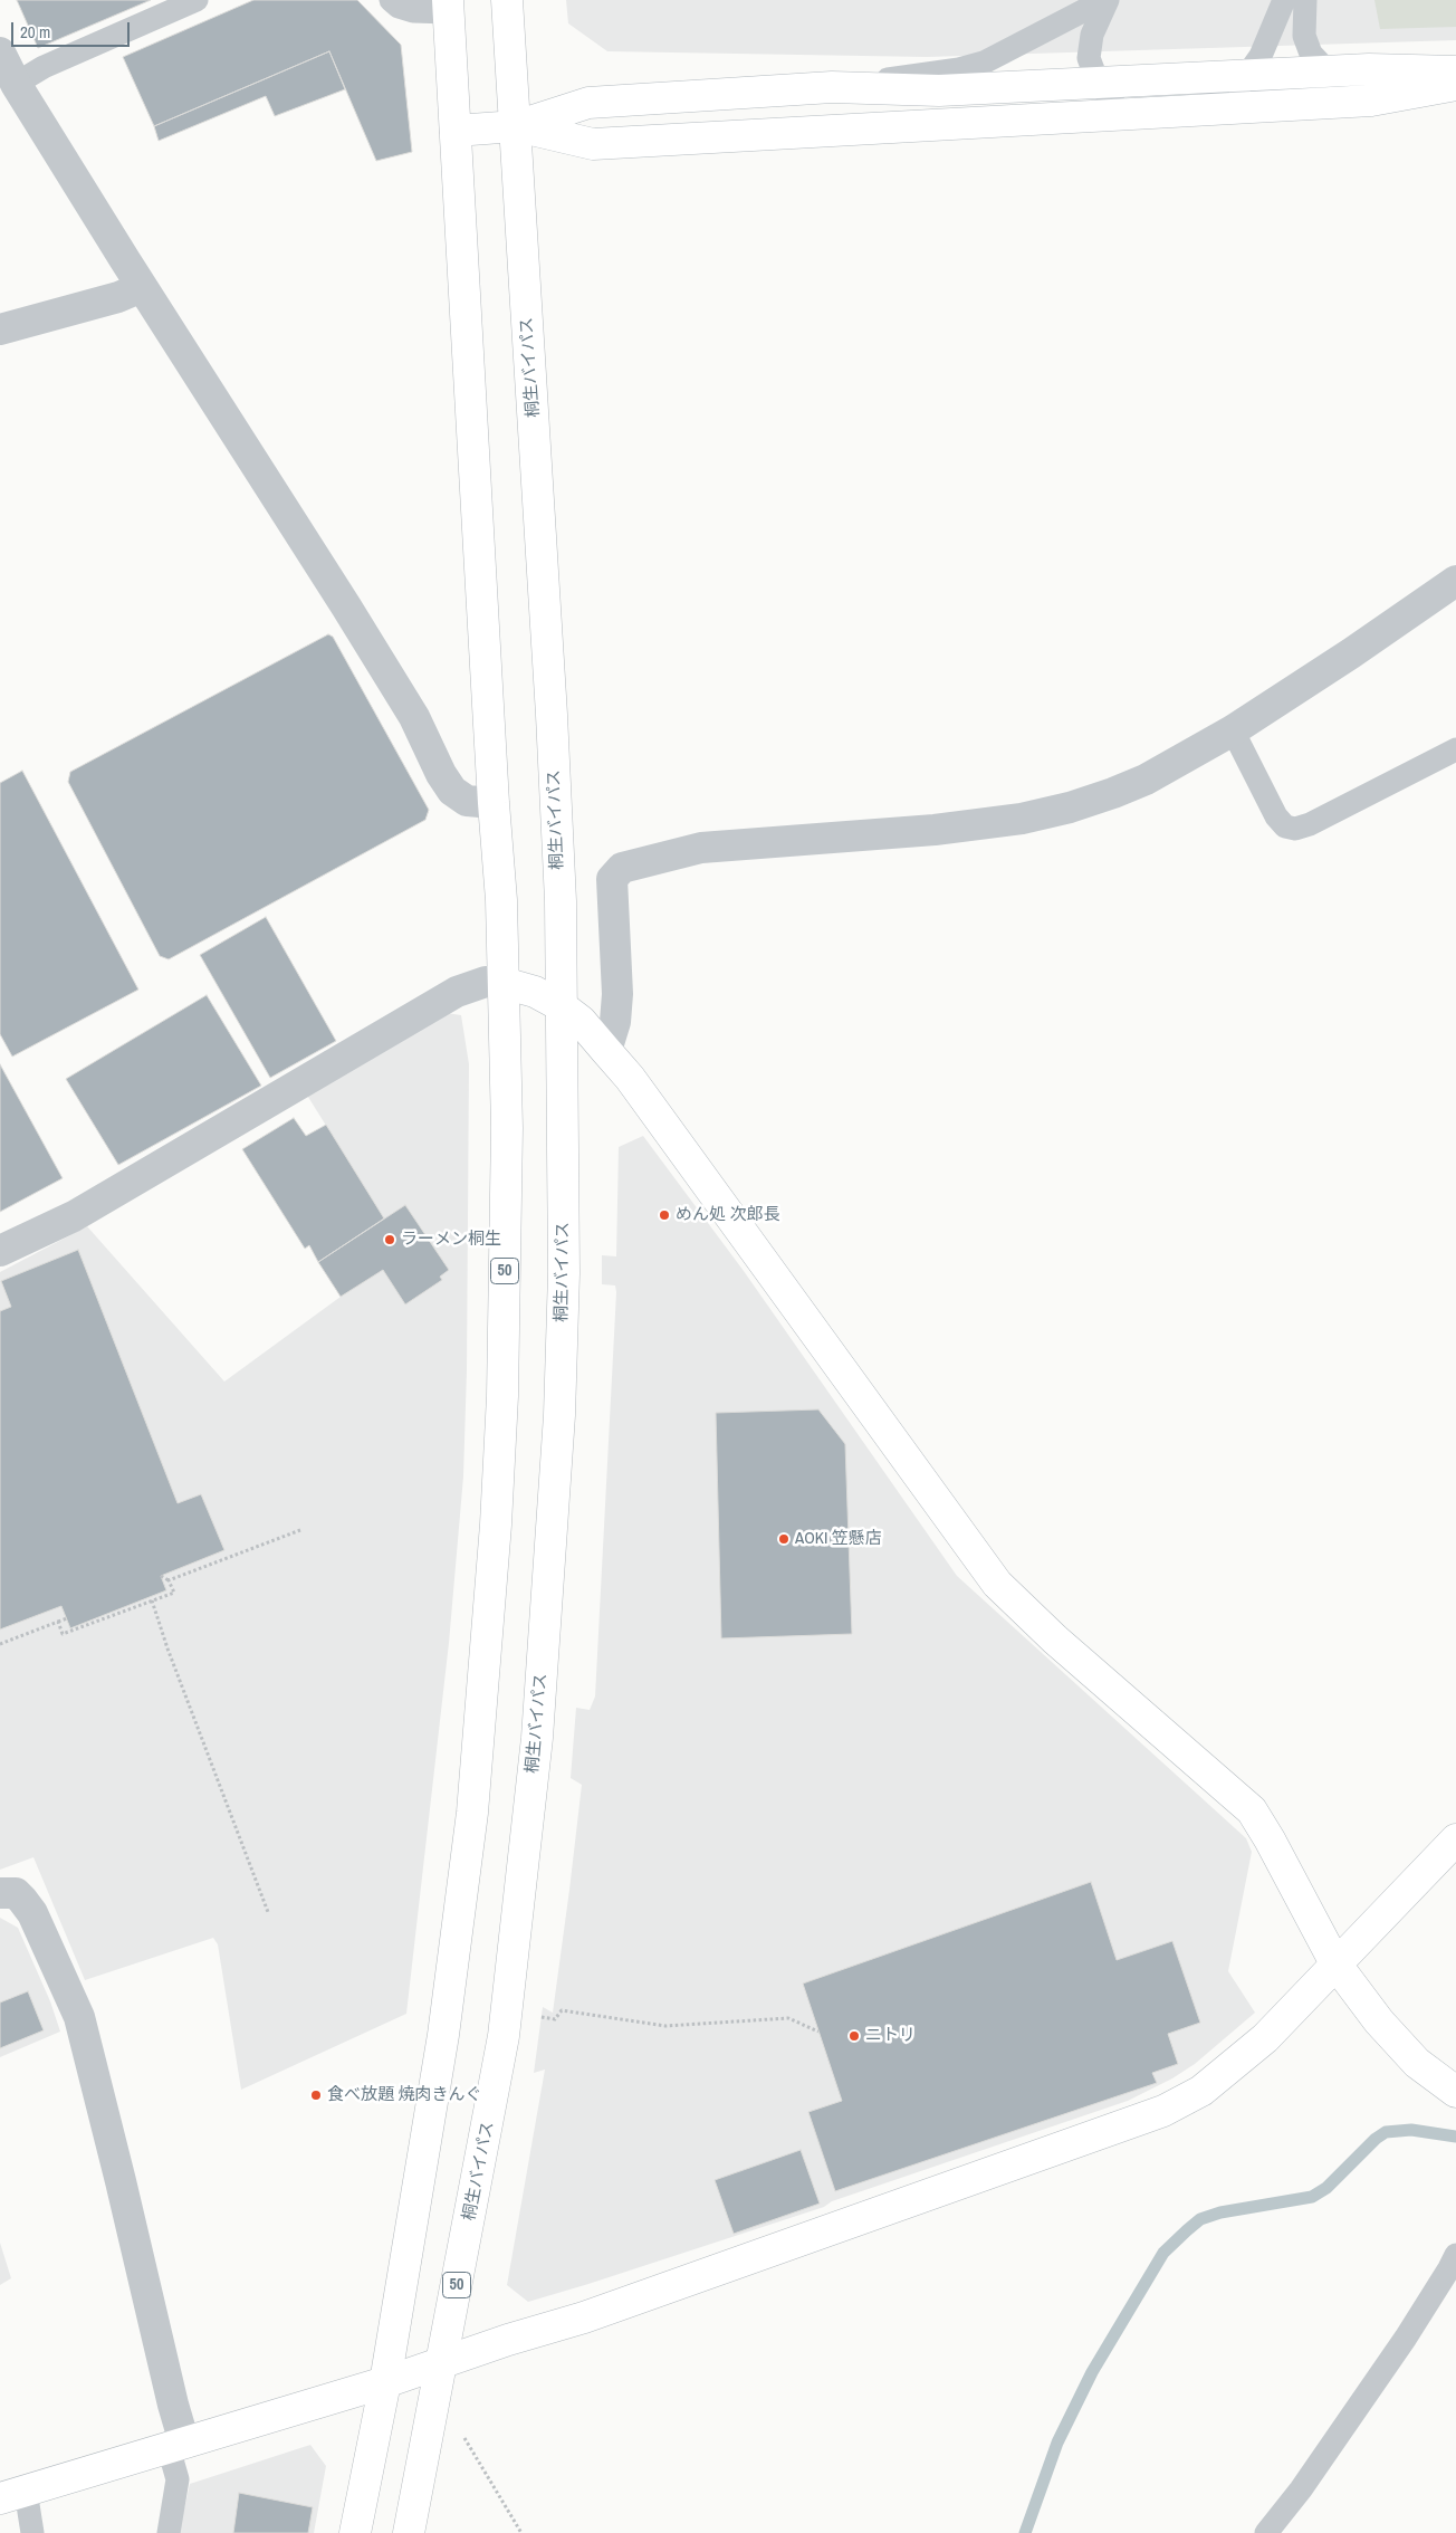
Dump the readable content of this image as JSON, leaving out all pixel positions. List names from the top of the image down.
{
  "streets": {
    "main road": ["桐生バイパス", "50"]
  },
  "places": [
    "めん処 次郎長",
    "ラーメン桐生",
    "AOKI 笠懸店",
    "ニトリ",
    "食べ放題 焼肉きんぐ"
  ],
  "scale_bar": "20 m"
}
